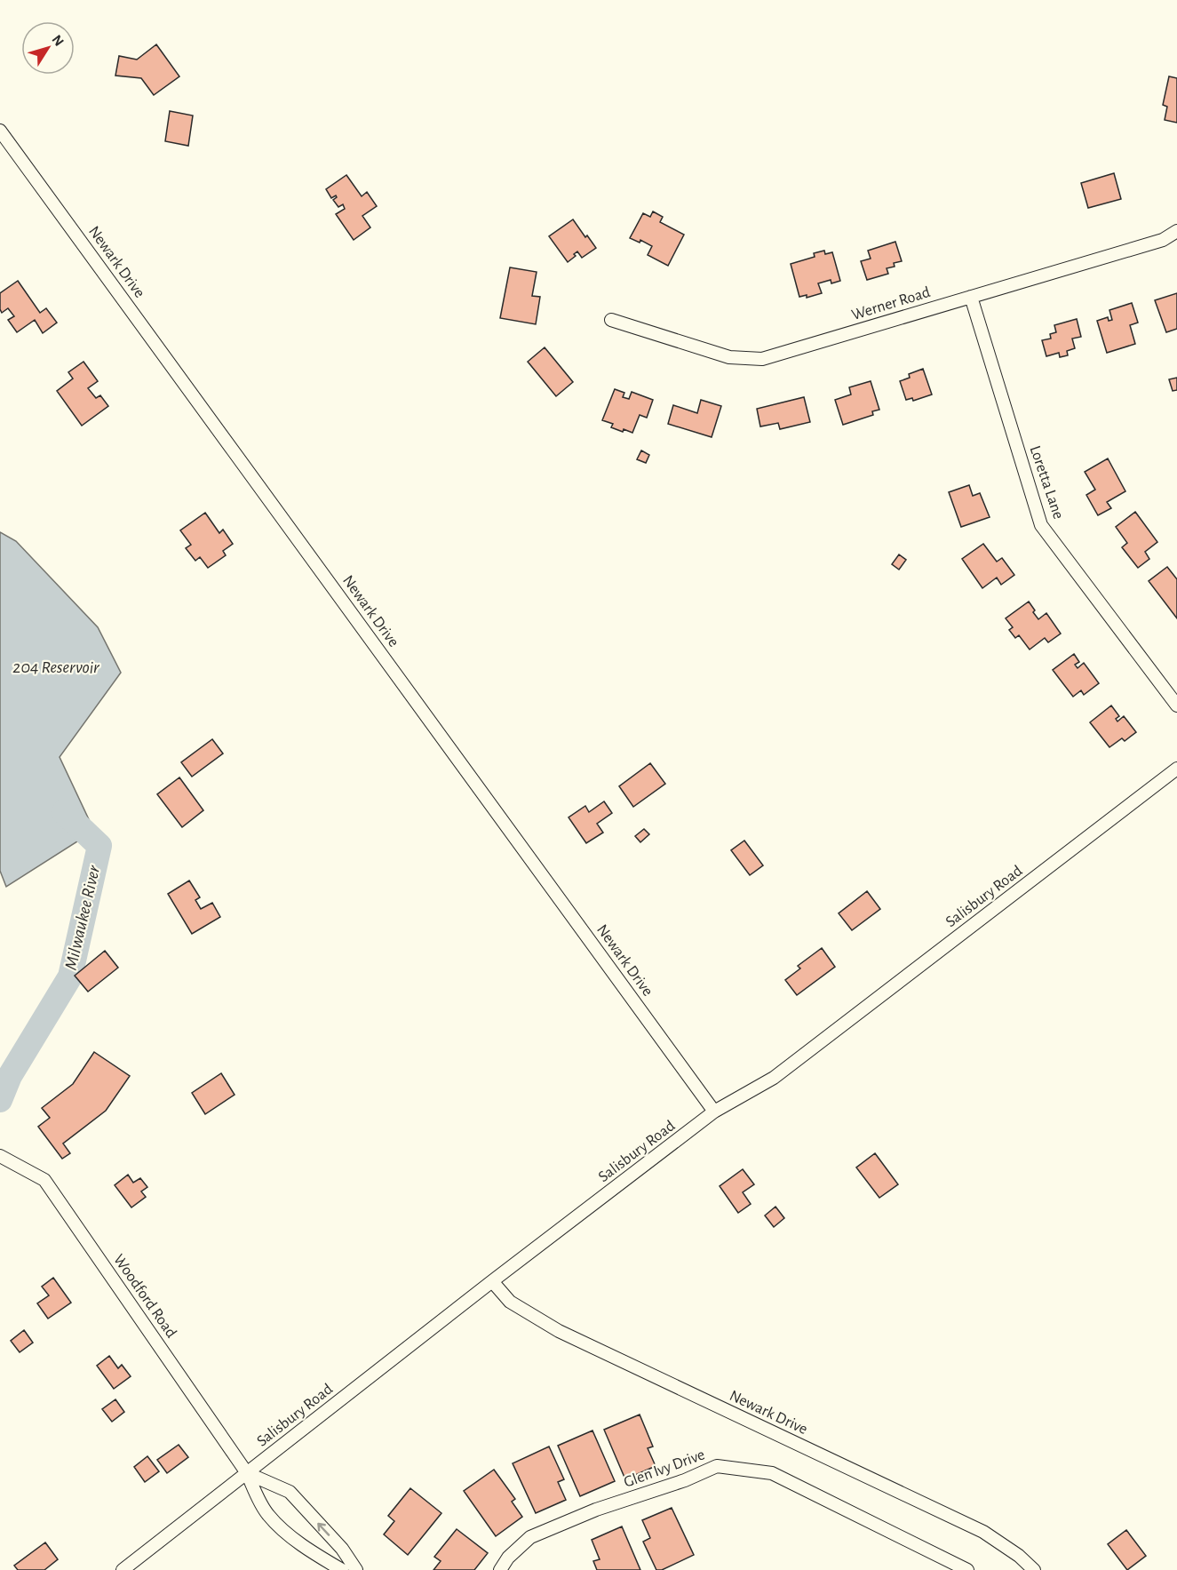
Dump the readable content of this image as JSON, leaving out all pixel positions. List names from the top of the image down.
{
  "streets": {
    "street": [
      "Newark Drive",
      "Werner Road",
      "Loretta Lane",
      "Salisbury Road",
      "Woodford Road",
      "Glen Ivy Drive"
    ]
  },
  "crossings": [
    ["Newark Drive", "Salisbury Road"],
    ["Werner Road", "Loretta Lane"],
    ["Salisbury Road", "Woodford Road"]
  ],
  "water": ["204 Reservoir", "Milwaukee River"],
  "north": "top right"
}
